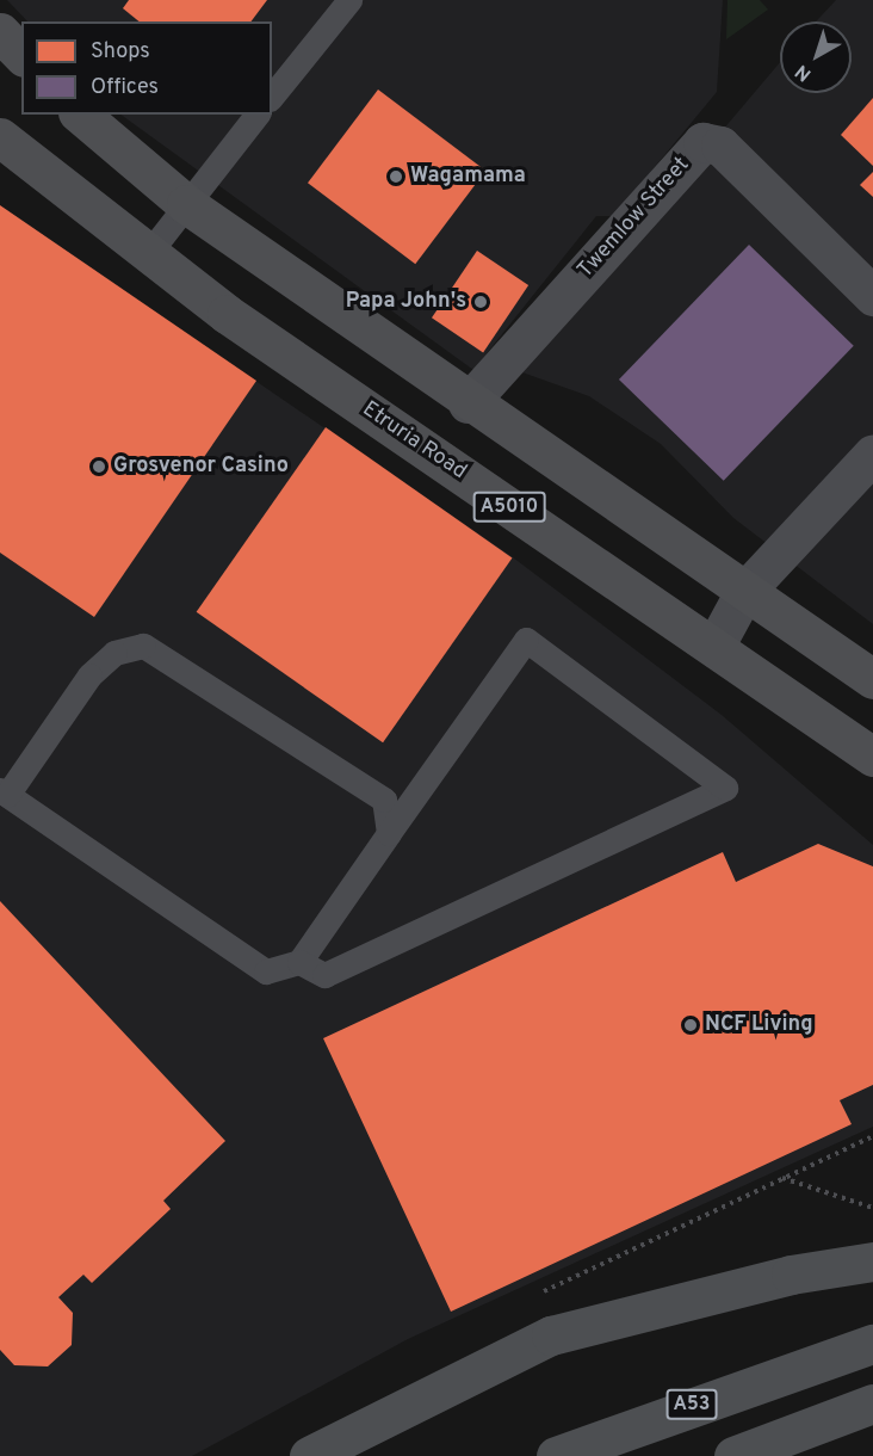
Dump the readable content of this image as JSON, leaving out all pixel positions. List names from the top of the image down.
{
  "streets": {
    "highway": ["A53"],
    "main road": ["Etruria Road", "A5010"],
    "street": ["Twemlow Street"]
  },
  "crossings": [
    ["Twemlow Street", "A5010"]
  ],
  "places": [
    "Wagamama",
    "Papa John's",
    "Grosvenor Casino",
    "NCF Living"
  ],
  "legend": ["Shops", "Offices"],
  "north": "bottom left"
}
